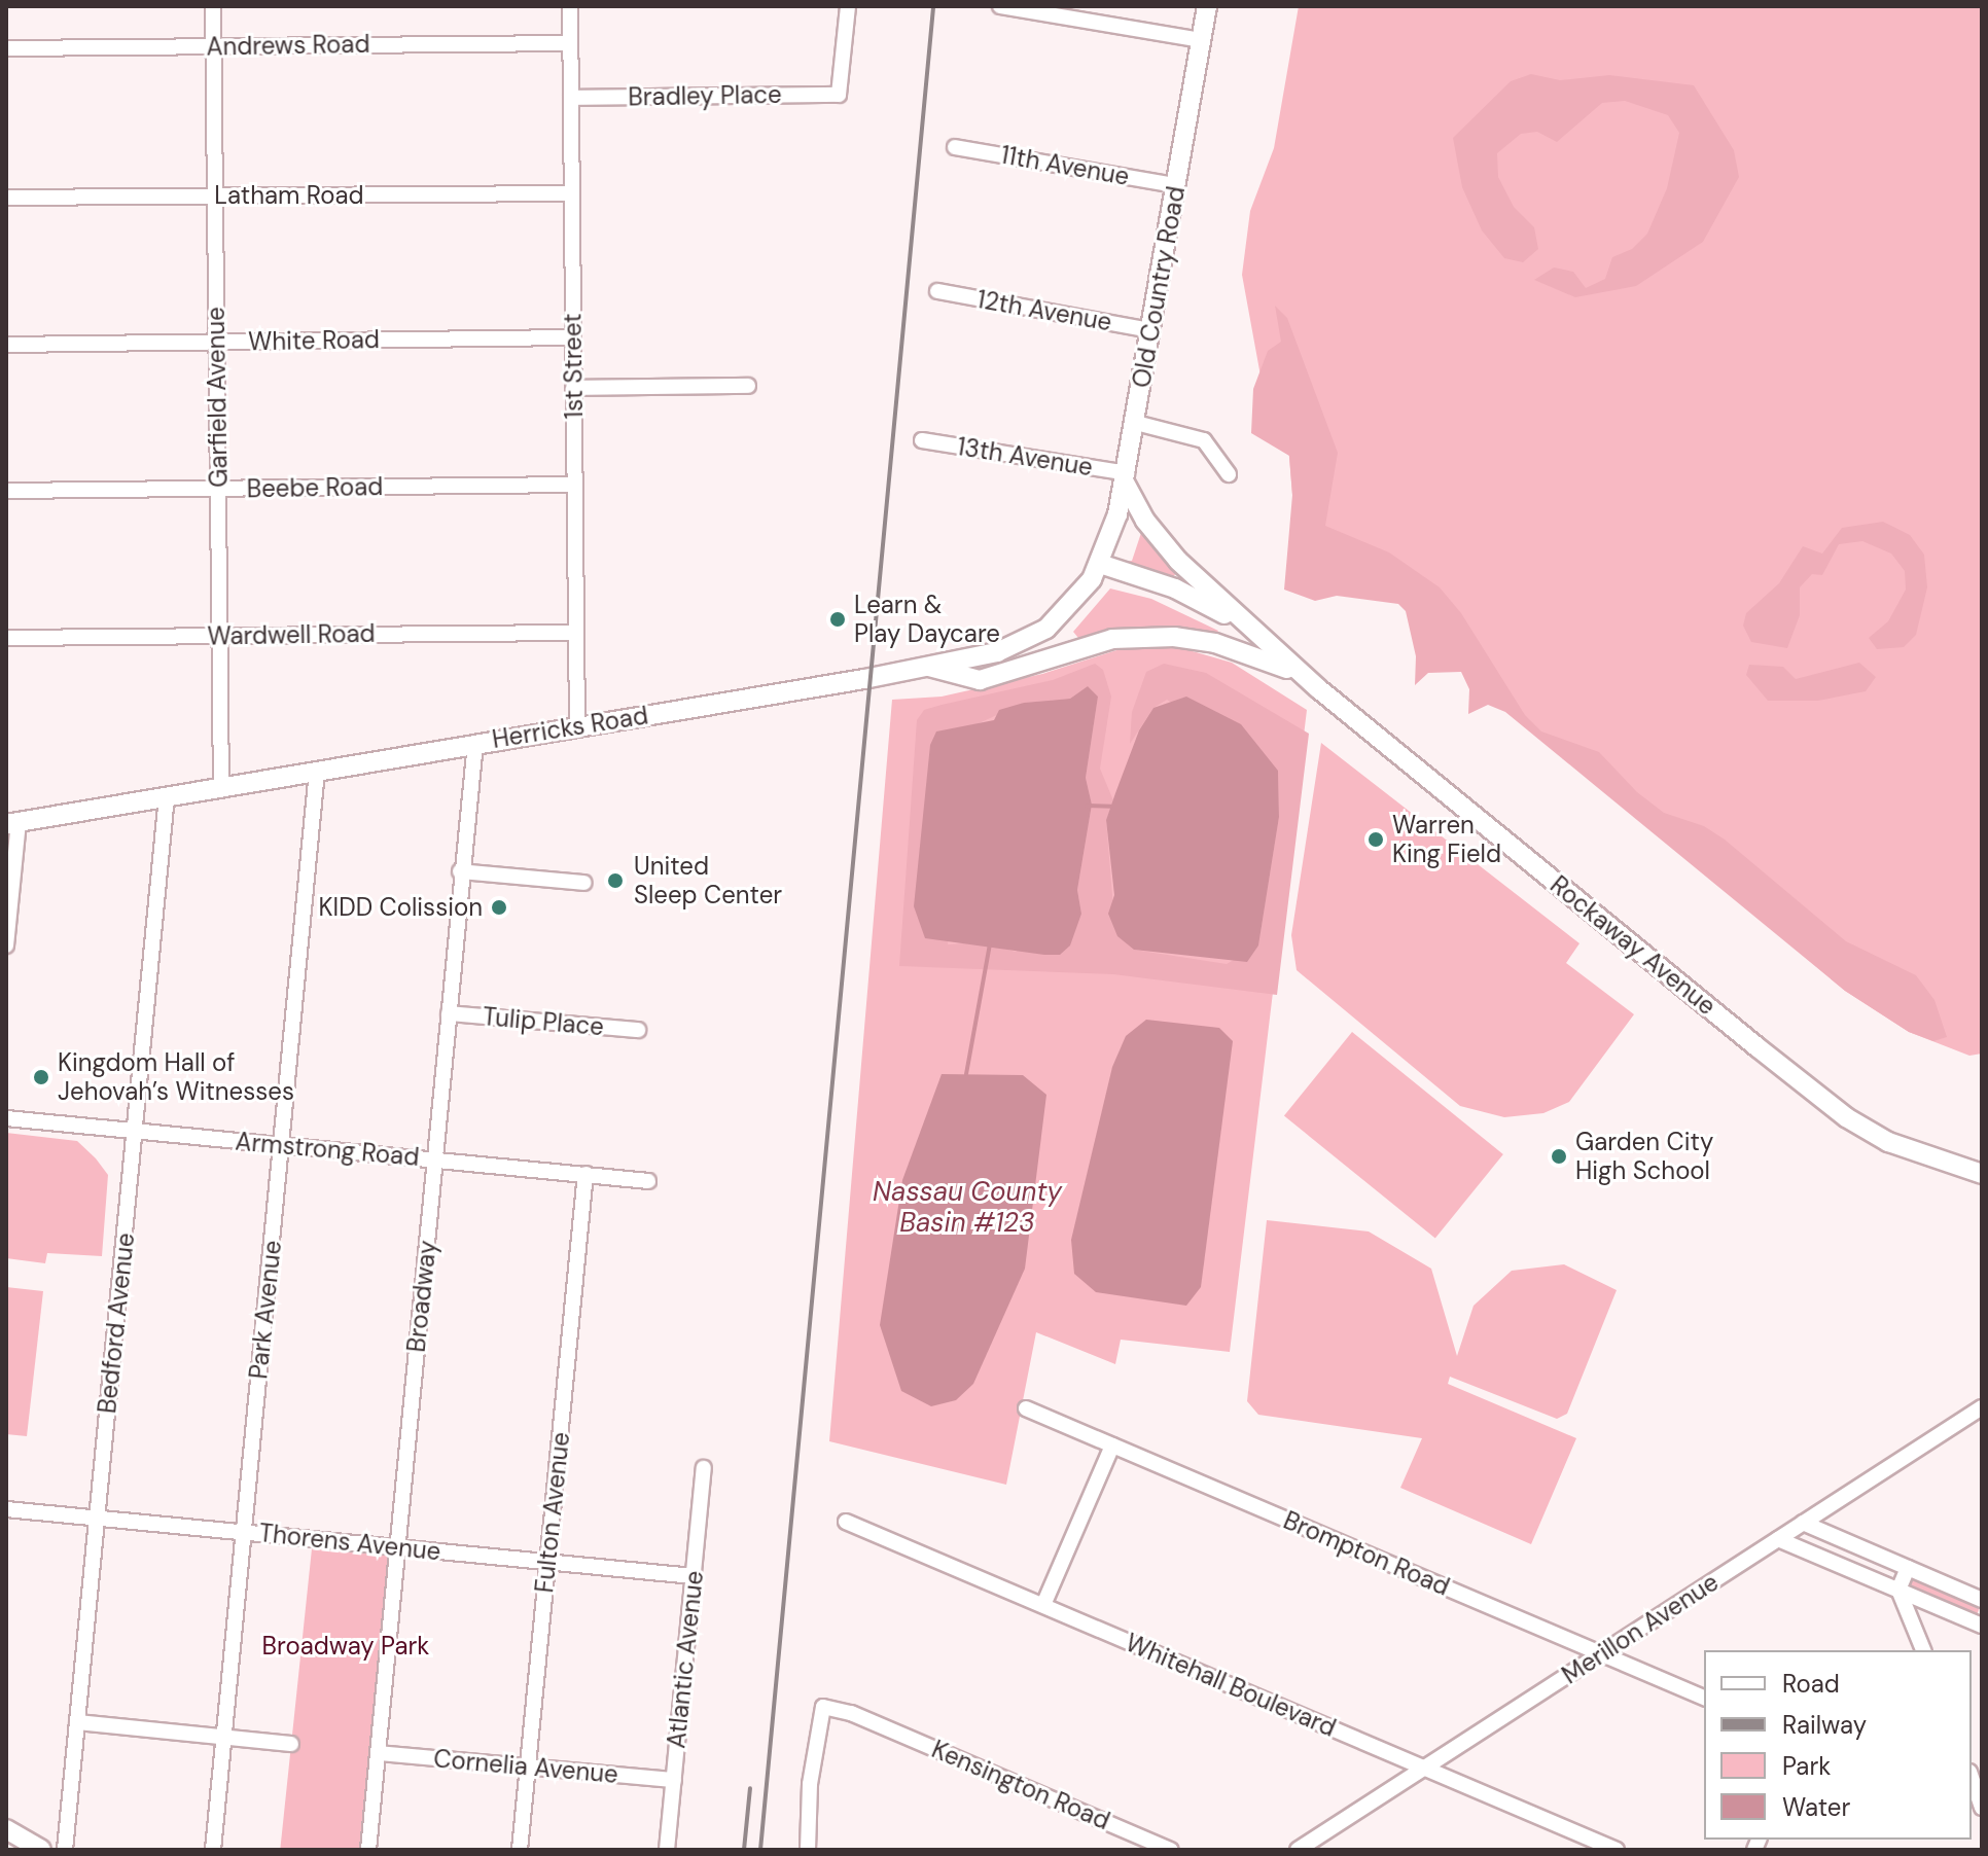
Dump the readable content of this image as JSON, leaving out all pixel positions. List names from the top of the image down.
{
  "streets": {
    "main road": ["Old Country Road", "Herricks Road", "Rockaway Avenue"],
    "street": [
      "Andrews Road",
      "Bradley Place",
      "11th Avenue",
      "Latham Road",
      "12th Avenue",
      "White Road",
      "1st Street",
      "Garfield Avenue",
      "13th Avenue",
      "Beebe Road",
      "Wardwell Road",
      "Tulip Place",
      "Armstrong Road",
      "Broadway",
      "Park Avenue",
      "Bedford Avenue",
      "Fulton Avenue",
      "Thorens Avenue",
      "Brompton Road",
      "Merillon Avenue",
      "Atlantic Avenue",
      "Whitehall Boulevard",
      "Cornelia Avenue",
      "Kensington Road"
    ]
  },
  "crossings": [
    ["Andrews Road", "1st Street"],
    ["Andrews Road", "Garfield Avenue"],
    ["Bradley Place", "1st Street"],
    ["11th Avenue", "Old Country Road"],
    ["Latham Road", "1st Street"],
    ["Latham Road", "Garfield Avenue"],
    ["Old Country Road", "12th Avenue"],
    ["Old Country Road", "13th Avenue"],
    ["Old Country Road", "Herricks Road"],
    ["Old Country Road", "Rockaway Avenue"],
    ["White Road", "1st Street"],
    ["White Road", "Garfield Avenue"],
    ["1st Street", "Beebe Road"],
    ["1st Street", "Wardwell Road"],
    ["1st Street", "Herricks Road"],
    ["Garfield Avenue", "Beebe Road"],
    ["Garfield Avenue", "Wardwell Road"],
    ["Garfield Avenue", "Herricks Road"],
    ["13th Avenue", "Rockaway Avenue"],
    ["Herricks Road", "Rockaway Avenue"],
    ["Herricks Road", "Broadway"],
    ["Herricks Road", "Park Avenue"],
    ["Herricks Road", "Bedford Avenue"],
    ["Tulip Place", "Broadway"],
    ["Armstrong Road", "Broadway"],
    ["Armstrong Road", "Park Avenue"],
    ["Armstrong Road", "Bedford Avenue"],
    ["Armstrong Road", "Fulton Avenue"],
    ["Broadway", "Thorens Avenue"],
    ["Broadway", "Cornelia Avenue"],
    ["Park Avenue", "Thorens Avenue"],
    ["Bedford Avenue", "Thorens Avenue"],
    ["Fulton Avenue", "Thorens Avenue"],
    ["Fulton Avenue", "Cornelia Avenue"],
    ["Thorens Avenue", "Atlantic Avenue"],
    ["Brompton Road", "Merillon Avenue"],
    ["Merillon Avenue", "Whitehall Boulevard"],
    ["Atlantic Avenue", "Cornelia Avenue"]
  ],
  "water": ["Nassau County Basin #123"],
  "parks": ["Broadway Park"],
  "places": [
    "Learn & Play Daycare",
    "Warren King Field",
    "United Sleep Center",
    "KIDD Colission",
    "Kingdom Hall of Jehovah’s Witnesses",
    "Garden City High School"
  ],
  "legend": [
    "Road",
    "Railway",
    "Park",
    "Water"
  ]
}
